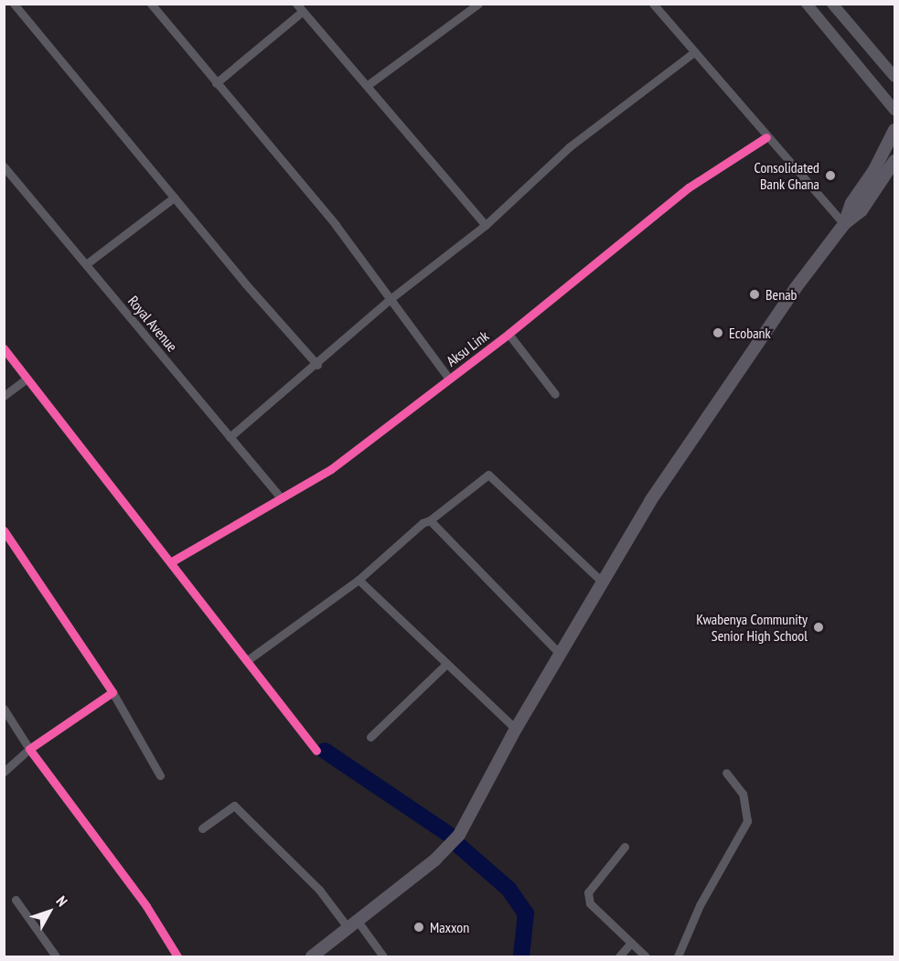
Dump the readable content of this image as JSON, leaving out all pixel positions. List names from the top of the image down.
{
  "streets": {
    "street": ["Royal Avenue", "Aksu Link"]
  },
  "crossings": [
    ["Royal Avenue", "Aksu Link"]
  ],
  "places": [
    "Consolidated Bank Ghana",
    "Benab",
    "Ecobank",
    "Kwabenya Community Senior High School",
    "Maxxon"
  ],
  "north": "top right"
}
